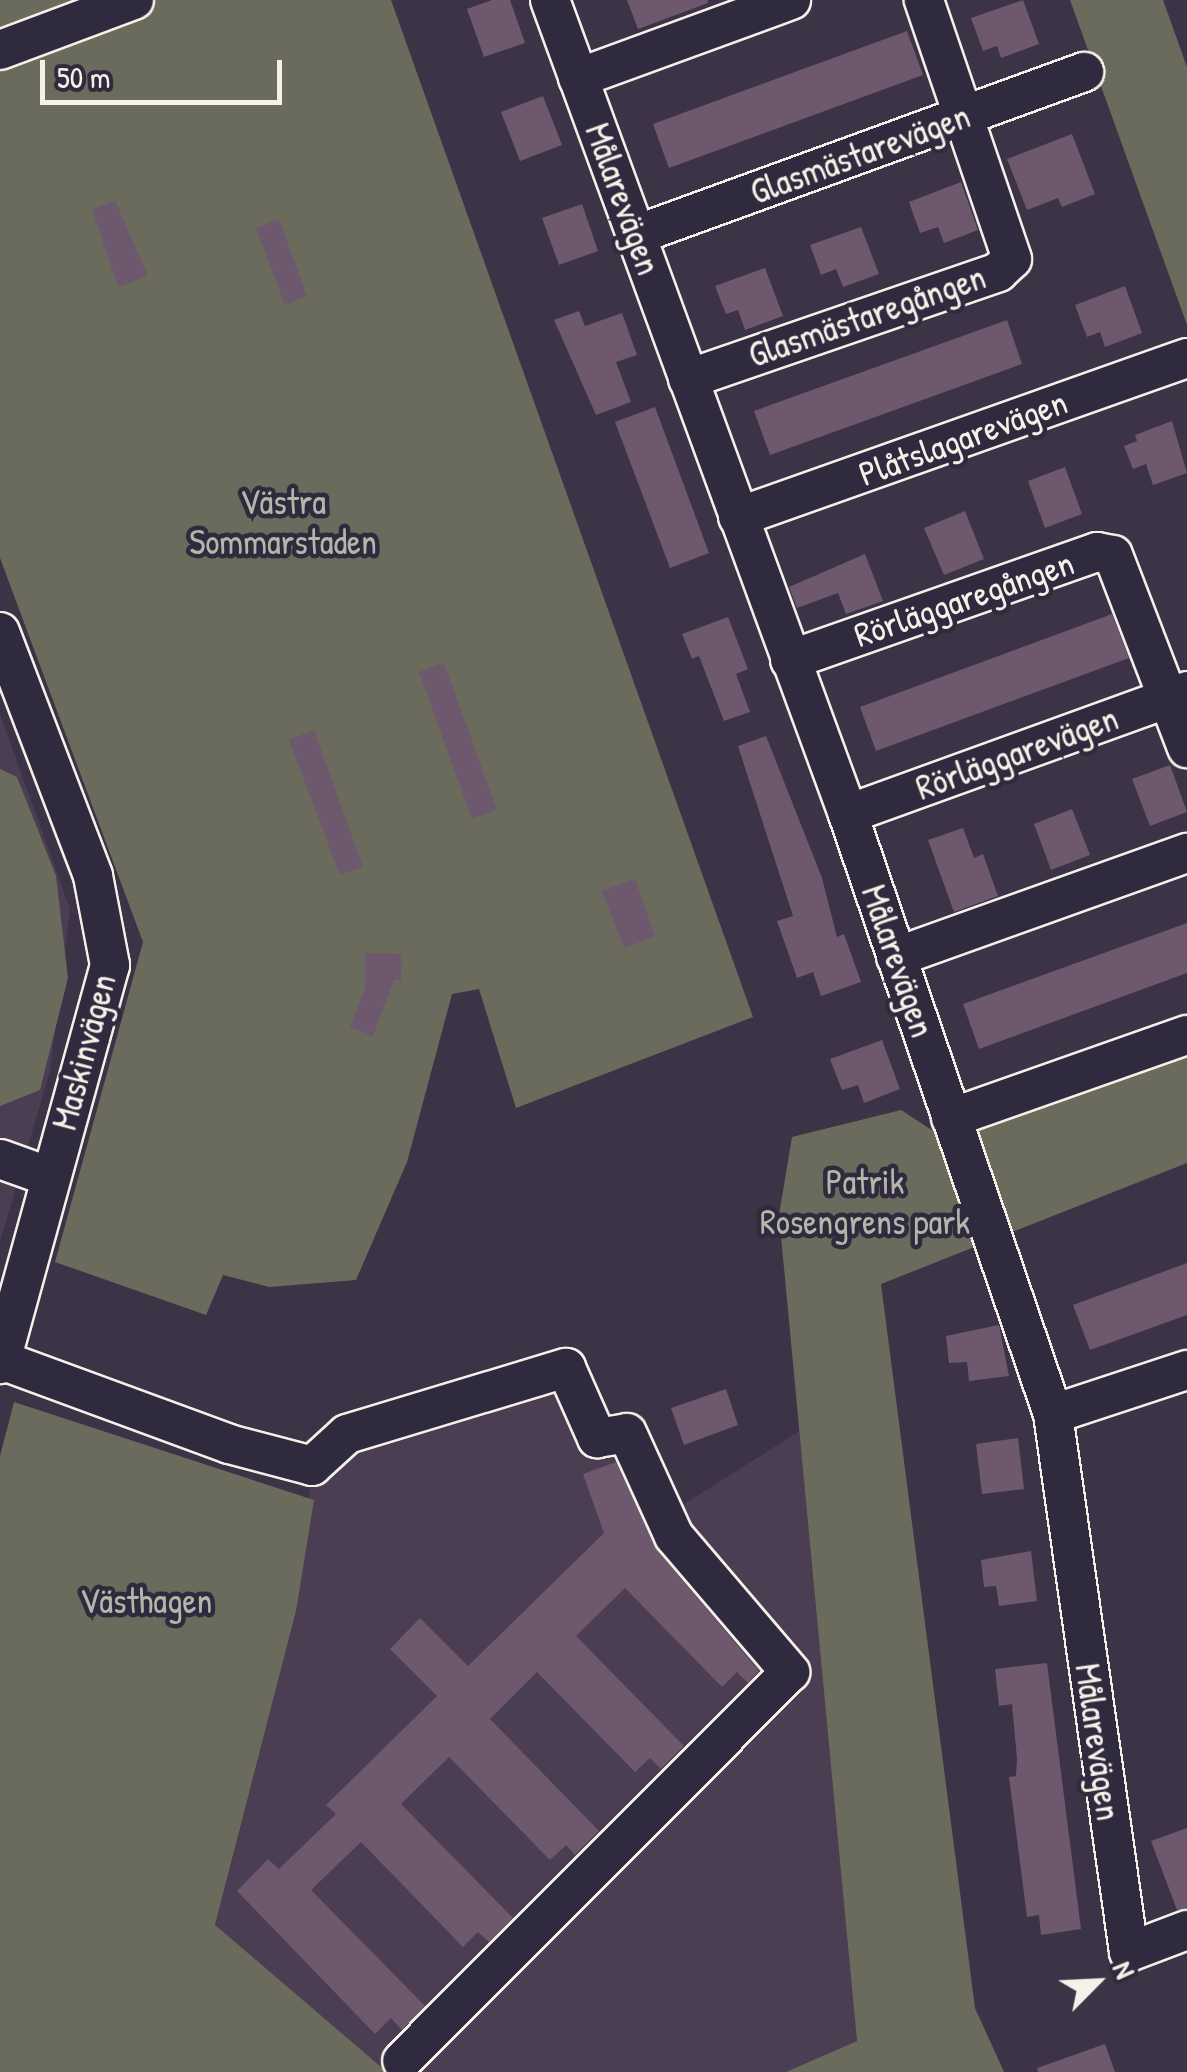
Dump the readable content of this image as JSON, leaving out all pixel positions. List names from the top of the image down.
{
  "streets": {
    "street": [
      "Glasmästarevägen",
      "Målarevägen",
      "Glasmästaregången",
      "Plåtslagarevägen",
      "Rörläggaregången",
      "Rörläggarevägen",
      "Maskinvägen"
    ]
  },
  "crossings": [
    ["Glasmästarevägen", "Målarevägen"],
    ["Glasmästarevägen", "Glasmästaregången"],
    ["Målarevägen", "Glasmästaregången"],
    ["Målarevägen", "Plåtslagarevägen"],
    ["Målarevägen", "Rörläggaregången"],
    ["Målarevägen", "Rörläggarevägen"],
    ["Rörläggaregången", "Rörläggarevägen"]
  ],
  "parks": ["Västra Sommarstaden", "Patrik Rosengrens park", "Västhagen"],
  "scale_bar": "50 m",
  "north": "top right"
}
